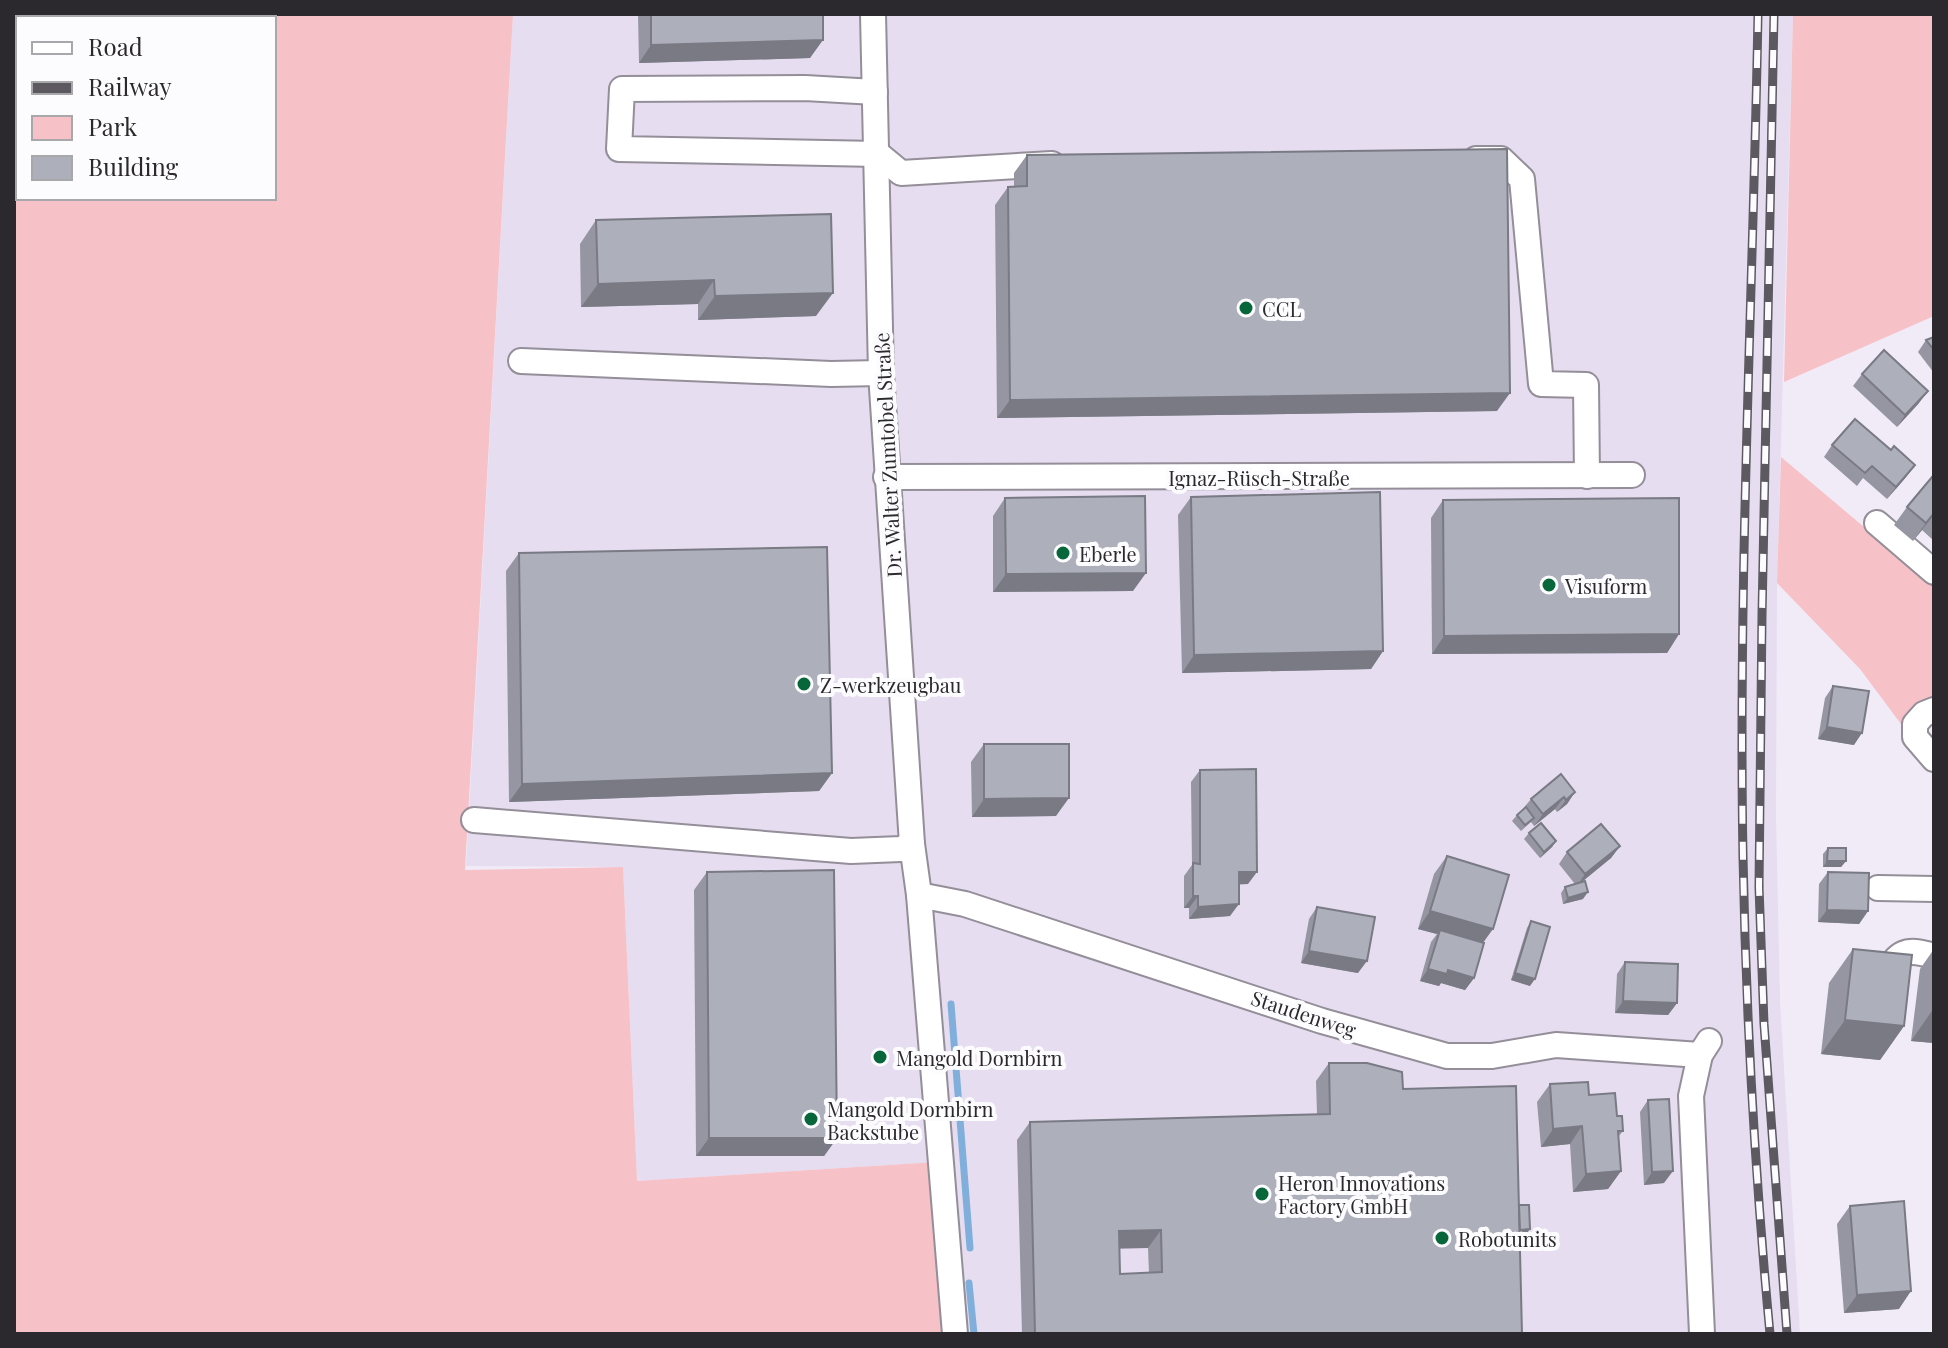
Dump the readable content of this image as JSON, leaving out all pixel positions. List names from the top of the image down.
{
  "streets": {
    "street": ["Dr. Walter Zumtobel Straße", "Ignaz-Rüsch-Straße", "Staudenweg"]
  },
  "crossings": [
    ["Dr. Walter Zumtobel Straße", "Ignaz-Rüsch-Straße"],
    ["Dr. Walter Zumtobel Straße", "Staudenweg"]
  ],
  "places": [
    "CCL",
    "Eberle",
    "Visuform",
    "Z-werkzeugbau",
    "Mangold Dornbirn",
    "Mangold Dornbirn Backstube",
    "Heron Innovations Factory GmbH",
    "Robotunits"
  ],
  "legend": [
    "Road",
    "Railway",
    "Park",
    "Building"
  ]
}
